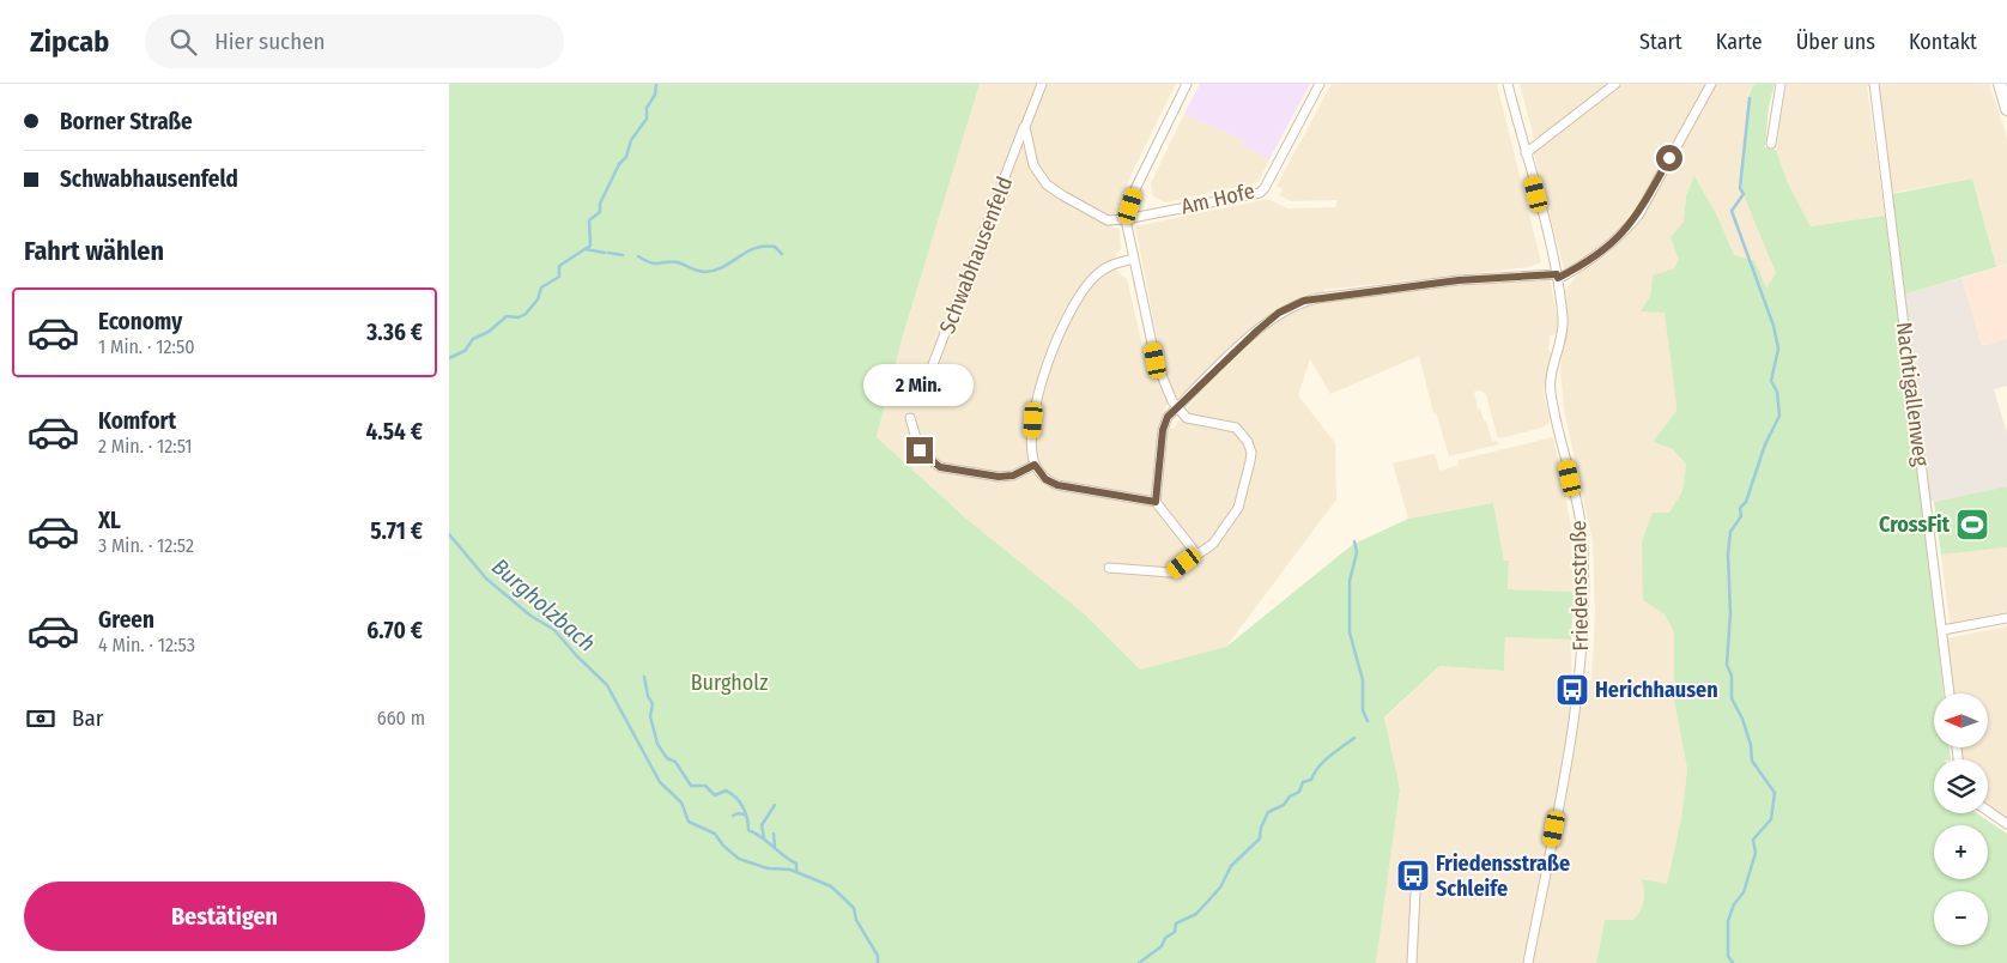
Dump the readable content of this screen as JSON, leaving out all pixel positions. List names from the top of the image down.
{
  "streets": {
    "street": [
      "Am Hofe",
      "Schwabhausenfeld",
      "Nachtigallenweg",
      "Friedensstraße"
    ]
  },
  "crossings": [
    ["Am Hofe", "Schwabhausenfeld"]
  ],
  "water": ["Burgholzbach"],
  "parks": ["Burgholz"],
  "places": {
    "sports": ["CrossFit"],
    "bus stop": ["Herichhausen", "Friedensstraße Schleife"]
  },
  "north": "left",
  "page": {
    "header": "Zipcab",
    "search": "Hier suchen",
    "nav": [
      "Start",
      "Karte",
      "Über uns",
      "Kontakt"
    ],
    "banner": ["Borner Straße", "Schwabhausenfeld"],
    "heading": "Fahrt wählen",
    "list": [
      {
        "name": "Economy",
        "note": "1 Min. · 12:50",
        "value": "3.36 €"
      },
      {
        "name": "Komfort",
        "note": "2 Min. · 12:51",
        "value": "4.54 €"
      },
      {
        "name": "XL",
        "note": "3 Min. · 12:52",
        "value": "5.71 €"
      },
      {
        "name": "Green",
        "note": "4 Min. · 12:53",
        "value": "6.70 €"
      }
    ],
    "bubble": "2 Min.",
    "pay": ["Bar", "660 m"],
    "map_buttons": ["+", "−"],
    "buttons": "Bestätigen"
  }
}
